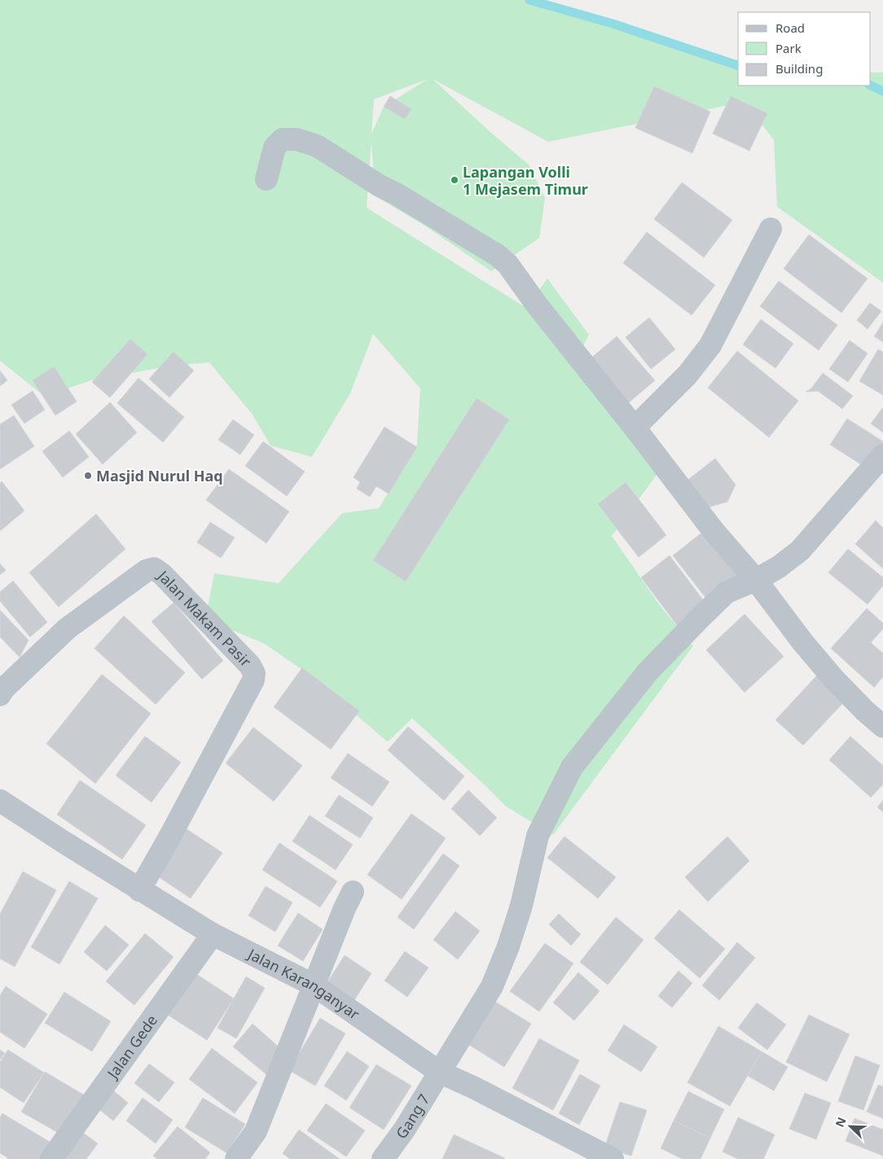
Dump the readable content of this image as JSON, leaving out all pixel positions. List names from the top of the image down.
{
  "streets": {
    "street": [
      "Jalan Makam Pasir",
      "Jalan Karanganyar",
      "Jalan Gede",
      "Gang 7"
    ]
  },
  "crossings": [
    ["Jalan Makam Pasir", "Jalan Karanganyar"],
    ["Jalan Karanganyar", "Jalan Gede"],
    ["Jalan Karanganyar", "Gang 7"]
  ],
  "places": ["Lapangan Volli 1 Mejasem Timur", "Masjid Nurul Haq"],
  "legend": ["Road", "Park", "Building"],
  "north": "top left"
}
